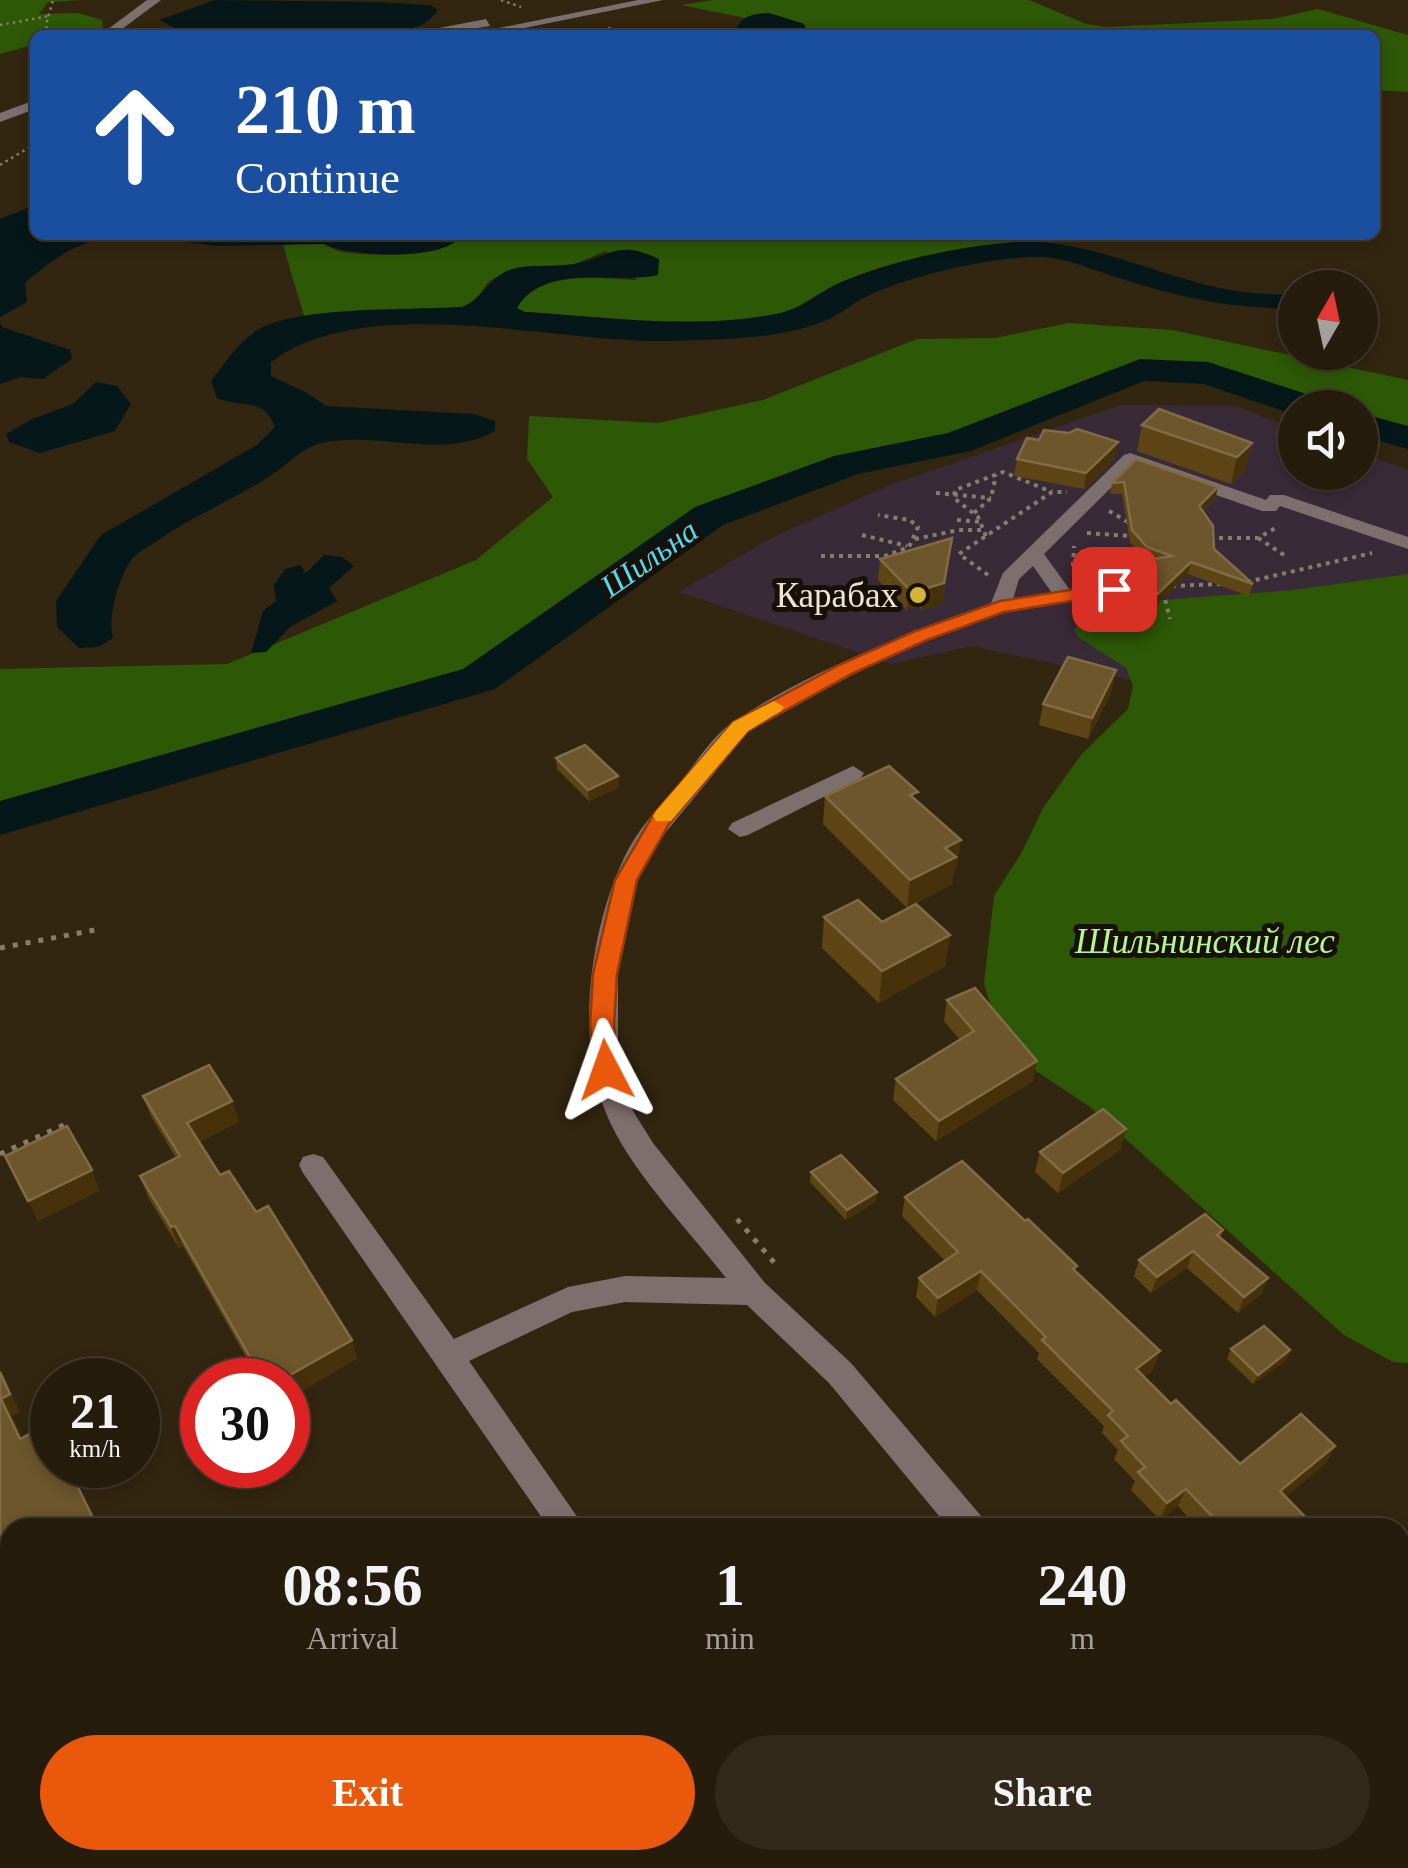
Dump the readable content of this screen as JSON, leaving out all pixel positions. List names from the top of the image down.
{
  "water": ["Шильна"],
  "parks": ["Шильнинский лес"],
  "places": ["Карабах"],
  "north": "top",
  "page": {
    "turn": ["210 m", "Continue"],
    "speed": "21 km/h",
    "limit": "30",
    "eta": [
      "08:56",
      "Arrival",
      "1",
      "min",
      "240",
      "m"
    ],
    "buttons": ["Exit", "Share"]
  }
}
